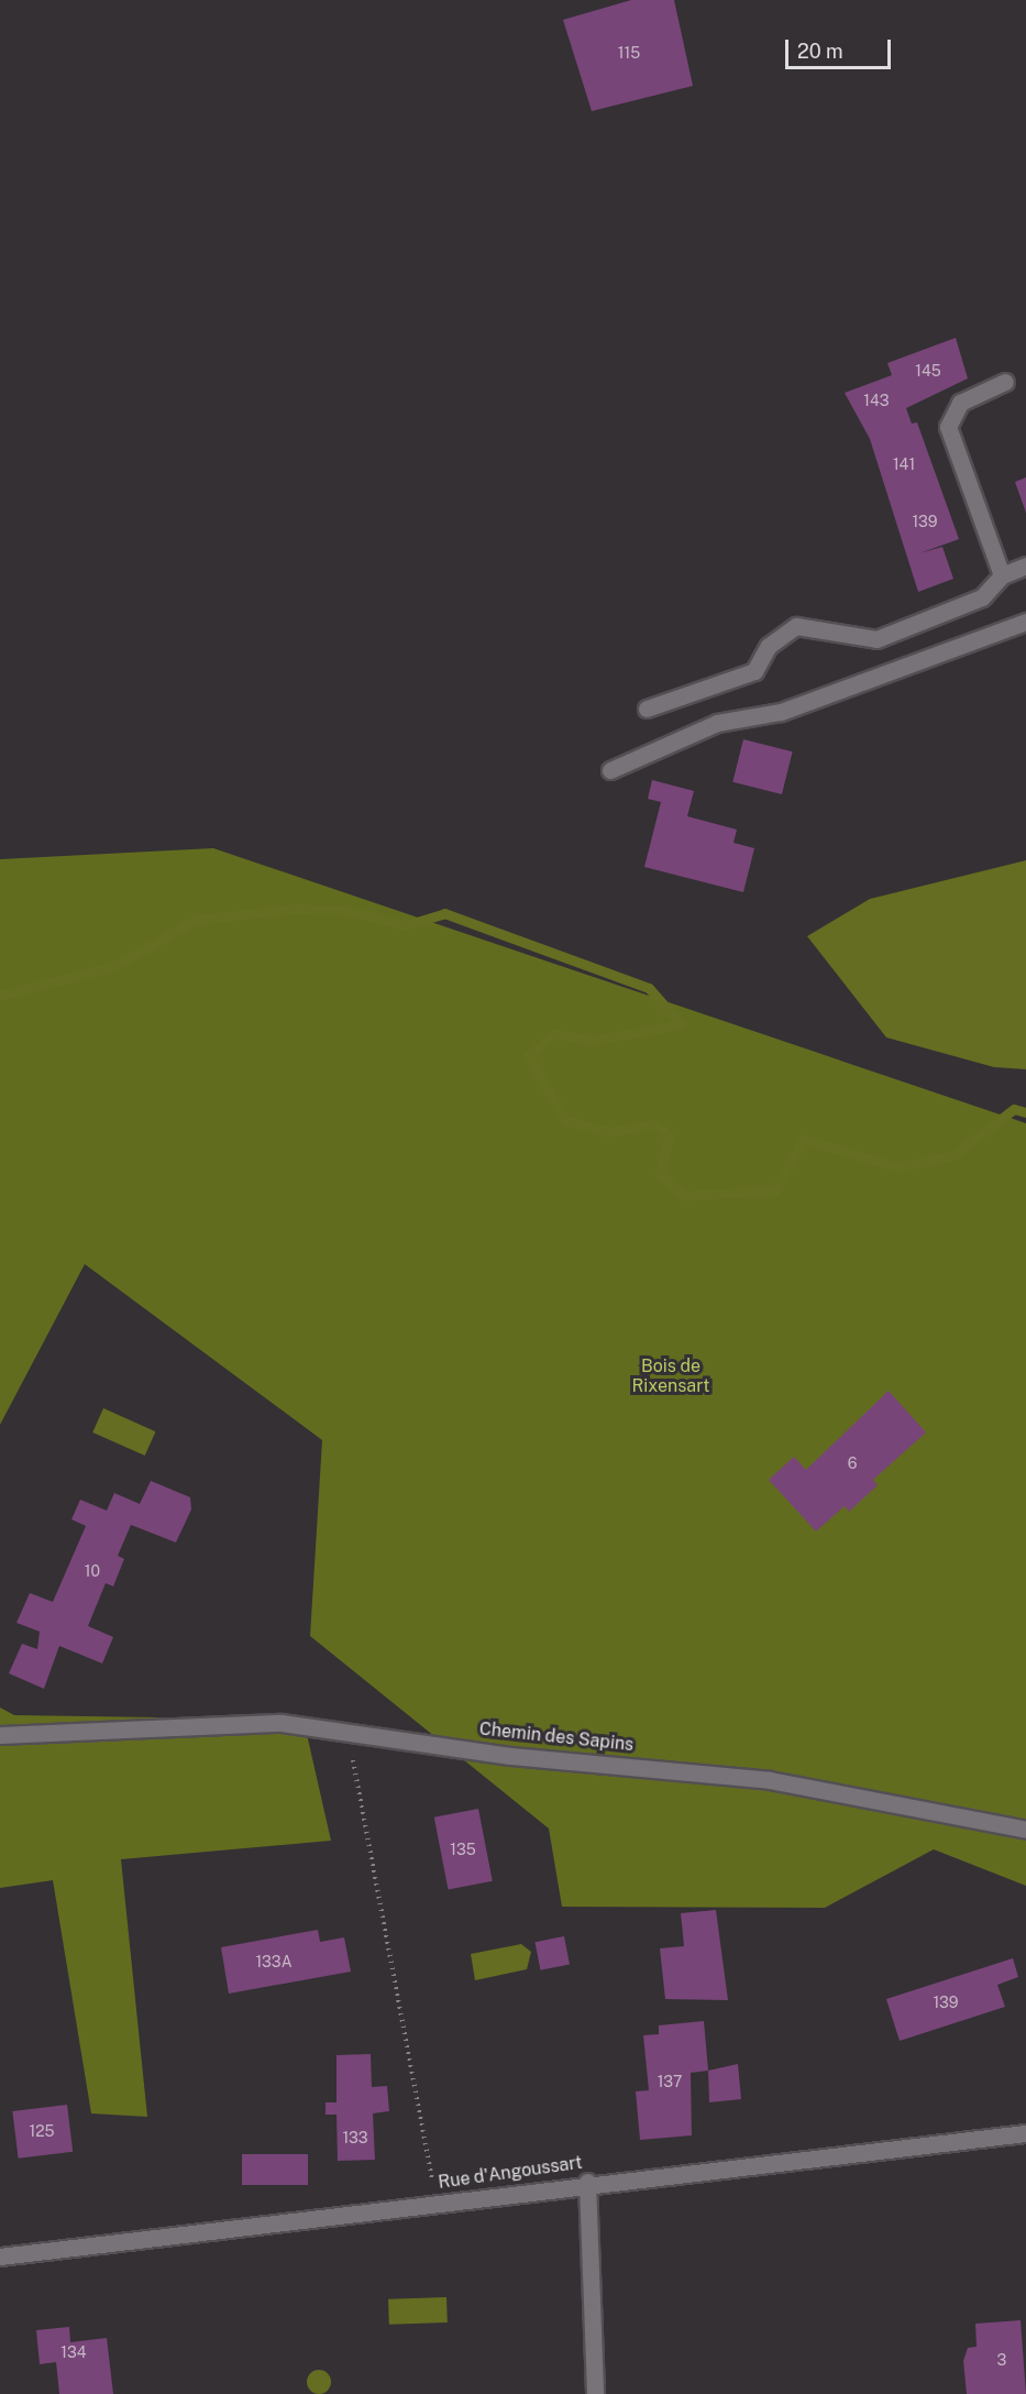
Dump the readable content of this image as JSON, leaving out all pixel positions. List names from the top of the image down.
{
  "streets": {
    "street": ["Chemin des Sapins", "Rue d'Angoussart"]
  },
  "parks": ["Bois de Rixensart"],
  "house_numbers": [
    "115",
    "145",
    "143",
    "141",
    "139",
    "6",
    "10",
    "135",
    "133A",
    "139",
    "137",
    "125",
    "133",
    "134",
    "3"
  ],
  "scale_bar": "20 m"
}
